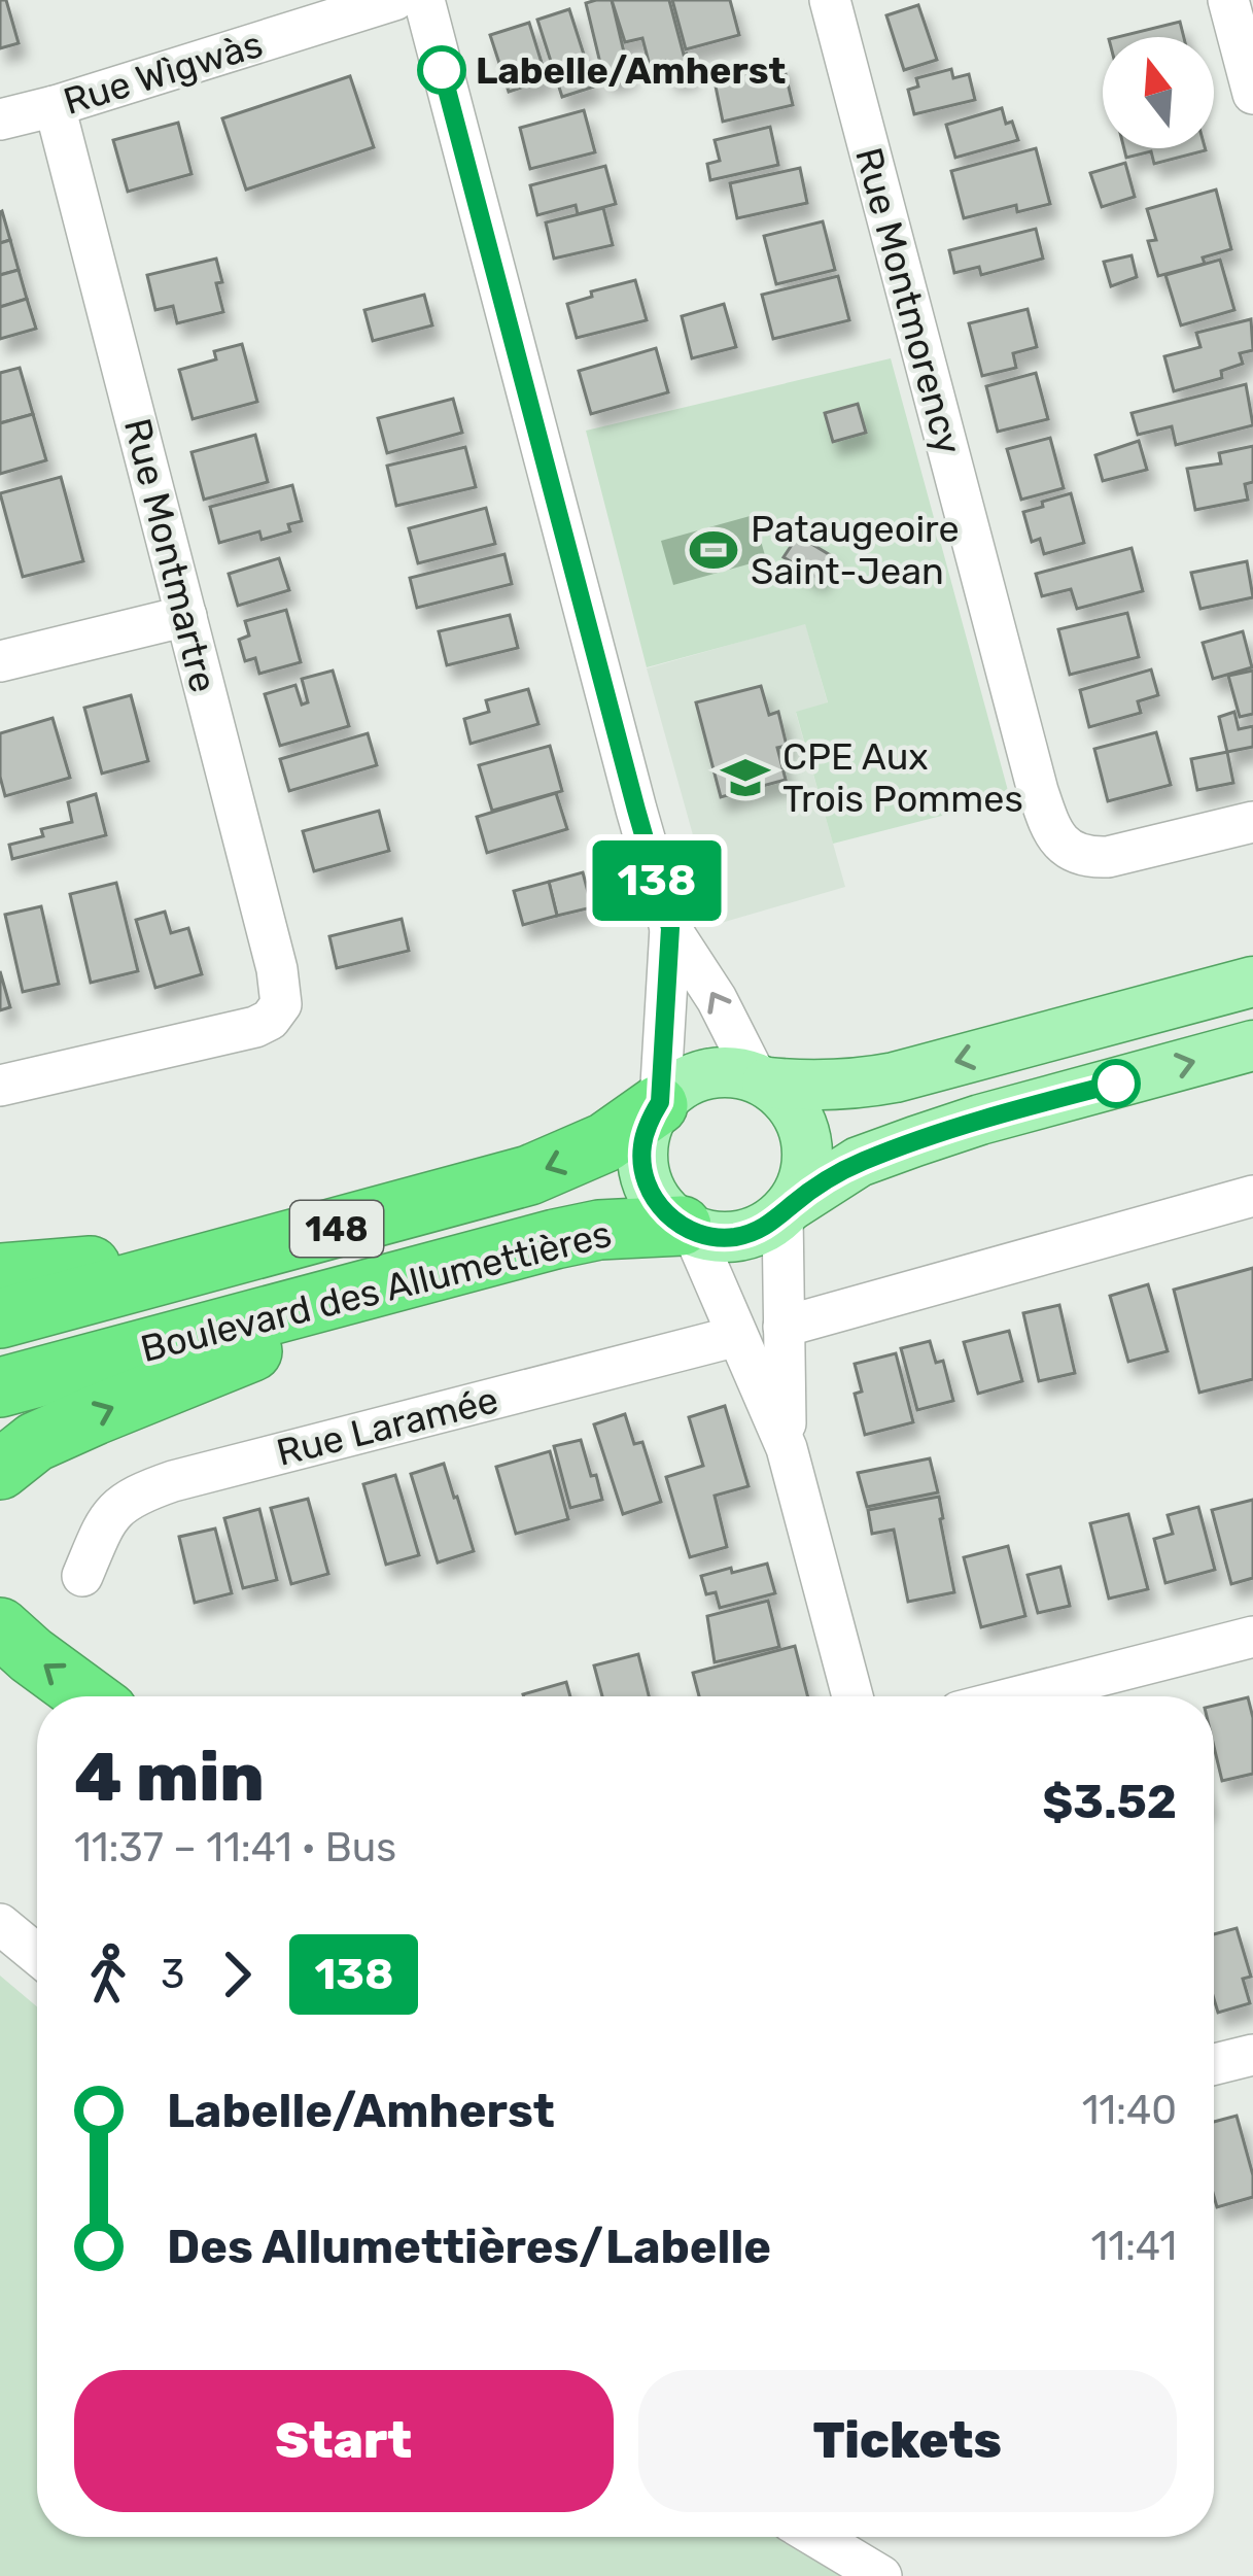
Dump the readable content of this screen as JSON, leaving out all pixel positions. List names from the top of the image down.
{
  "streets": {
    "highway": ["148", "Boulevard des Allumettières"],
    "street": [
      "Rue Wìgwàs",
      "Rue Montmorency",
      "Rue Montmartre",
      "Rue Laramée"
    ]
  },
  "crossings": [
    ["Rue Wìgwàs", "Rue Montmartre"]
  ],
  "places": {
    "other": ["Labelle/Amherst"],
    "sports": ["Pataugeoire Saint-Jean"],
    "school or university": ["CPE Aux Trois Pommes"]
  },
  "lines": ["bus line 138"],
  "north": "top",
  "page": {
    "on_map": "138",
    "heading": ["4 min", "11:37 – 11:41 · Bus", "$3.52"],
    "legs": ["3", "138"],
    "list": [
      {
        "name": "Labelle/Amherst",
        "value": "11:40"
      },
      {
        "name": "Des Allumettières/Labelle",
        "value": "11:41"
      }
    ],
    "buttons": ["Start", "Tickets"]
  }
}
